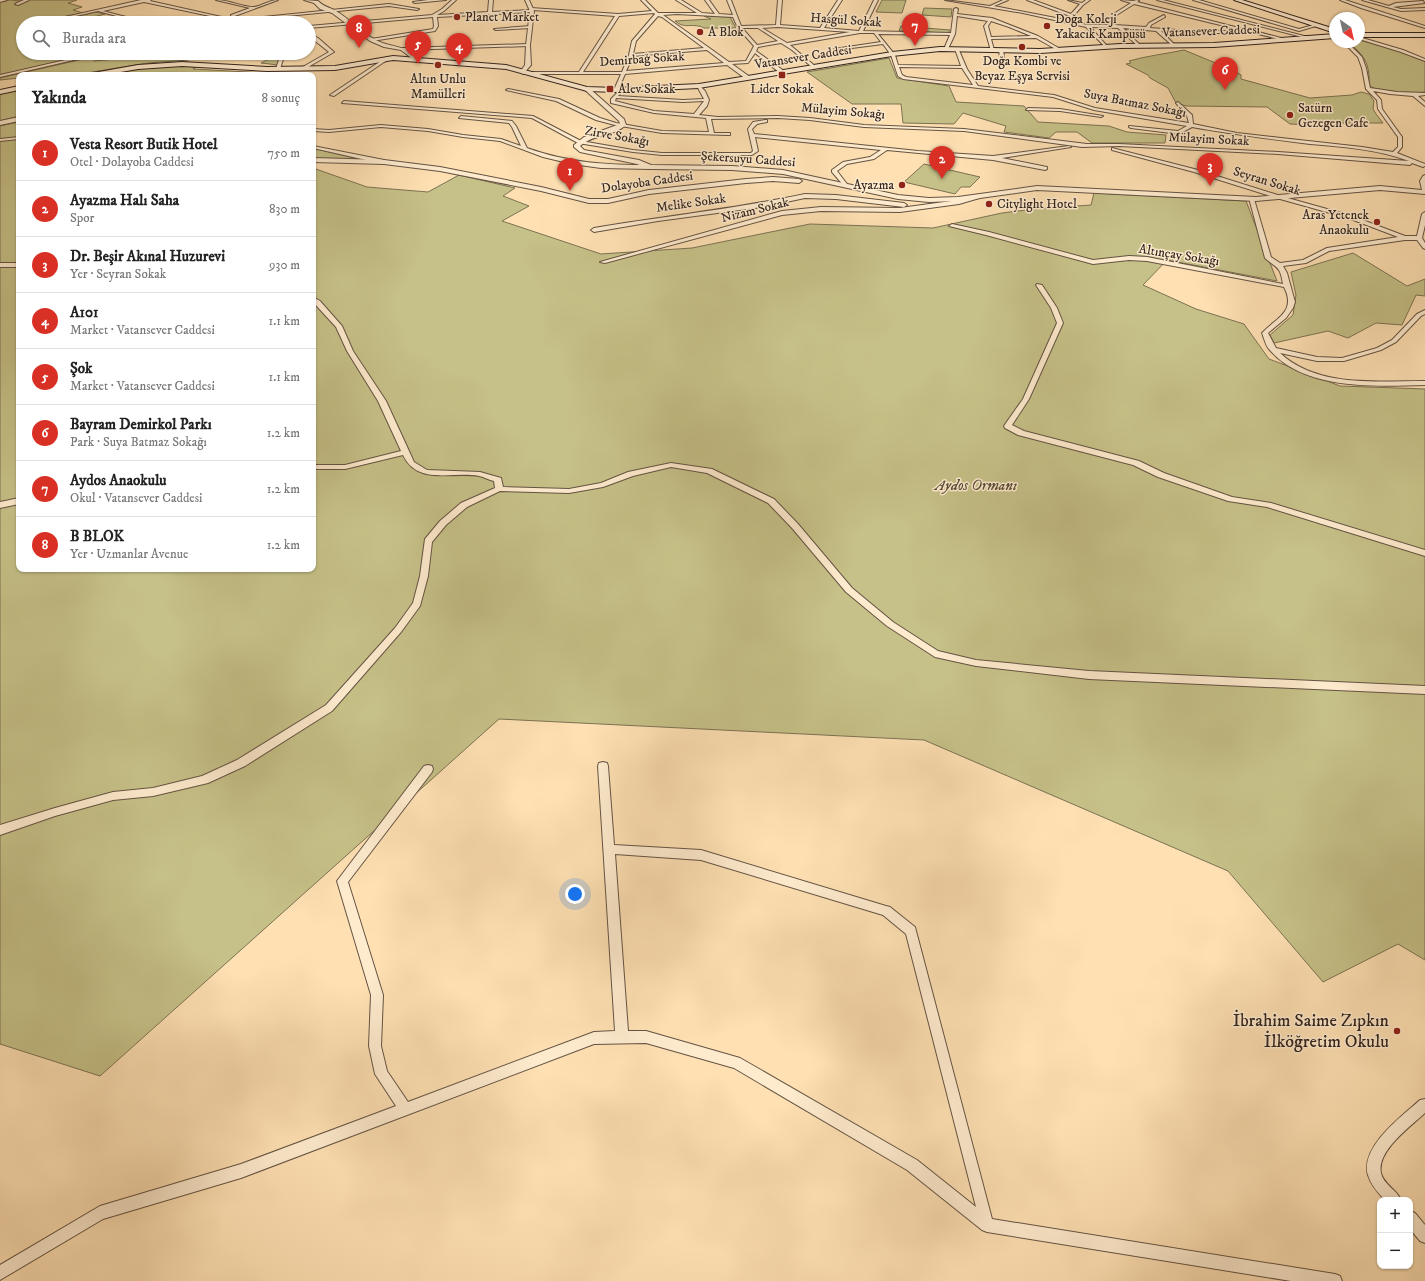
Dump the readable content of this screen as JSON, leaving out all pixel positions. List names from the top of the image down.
{
  "streets": {
    "main road": ["Vatansever Caddesi"],
    "street": [
      "Hasgül Sokak",
      "Demirbağ Sokak",
      "Suya Batmaz Sokağı",
      "Mülayim Sokağı",
      "Zirve Sokağı",
      "Mülayim Sokak",
      "Şekersuyu Caddesi",
      "Seyran Sokak",
      "Dolayoba Caddesi",
      "Melike Sokak",
      "Nizam Sokak",
      "Altınçay Sokağı"
    ]
  },
  "crossings": [
    ["Hasgül Sokak", "Suya Batmaz Sokağı"],
    ["Vatansever Caddesi", "Demirbağ Sokak"],
    ["Vatansever Caddesi", "Suya Batmaz Sokağı"],
    ["Vatansever Caddesi", "Mülayim Sokağı"],
    ["Suya Batmaz Sokağı", "Mülayim Sokak"],
    ["Mülayim Sokağı", "Mülayim Sokak"],
    ["Zirve Sokağı", "Şekersuyu Caddesi"],
    ["Mülayim Sokak", "Seyran Sokak"],
    ["Şekersuyu Caddesi", "Dolayoba Caddesi"]
  ],
  "parks": ["Aydos Ormanı"],
  "places": {
    "other": [
      "Planet Market",
      "Doğa Koleji Yakacık Kampüsü",
      "A Blok",
      "Doğa Kombi ve Beyaz Eşya Servisi",
      "Altın Unlu Mamülleri",
      "Satürn Gezegen Cafe",
      "Ayazma",
      "Citylight Hotel",
      "Aras Yetenek Anaokulu",
      "İbrahim Saime Zıpkın İlköğretim Okulu"
    ],
    "transit": ["Lider Sokak", "Alev Sokak"]
  },
  "north": "bottom right",
  "page": {
    "pins": [
      "7",
      "8",
      "5",
      "4",
      "6",
      "2",
      "3",
      "1"
    ],
    "search": "Burada ara",
    "heading": ["Yakında", "8 sonuç"],
    "list": [
      {
        "mark": "1",
        "name": "Vesta Resort Butik Hotel",
        "note": "Otel · Dolayoba Caddesi",
        "value": "750 m"
      },
      {
        "mark": "2",
        "name": "Ayazma Halı Saha",
        "note": "Spor",
        "value": "830 m"
      },
      {
        "mark": "3",
        "name": "Dr. Beşir Akınal Huzurevi",
        "note": "Yer · Seyran Sokak",
        "value": "930 m"
      },
      {
        "mark": "4",
        "name": "A101",
        "note": "Market · Vatansever Caddesi",
        "value": "1.1 km"
      },
      {
        "mark": "5",
        "name": "Şok",
        "note": "Market · Vatansever Caddesi",
        "value": "1.1 km"
      },
      {
        "mark": "6",
        "name": "Bayram Demirkol Parkı",
        "note": "Park · Suya Batmaz Sokağı",
        "value": "1.2 km"
      },
      {
        "mark": "7",
        "name": "Aydos Anaokulu",
        "note": "Okul · Vatansever Caddesi",
        "value": "1.2 km"
      },
      {
        "mark": "8",
        "name": "B BLOK",
        "note": "Yer · Uzmanlar Avenue",
        "value": "1.2 km"
      }
    ],
    "map_buttons": ["+", "−"]
  }
}
